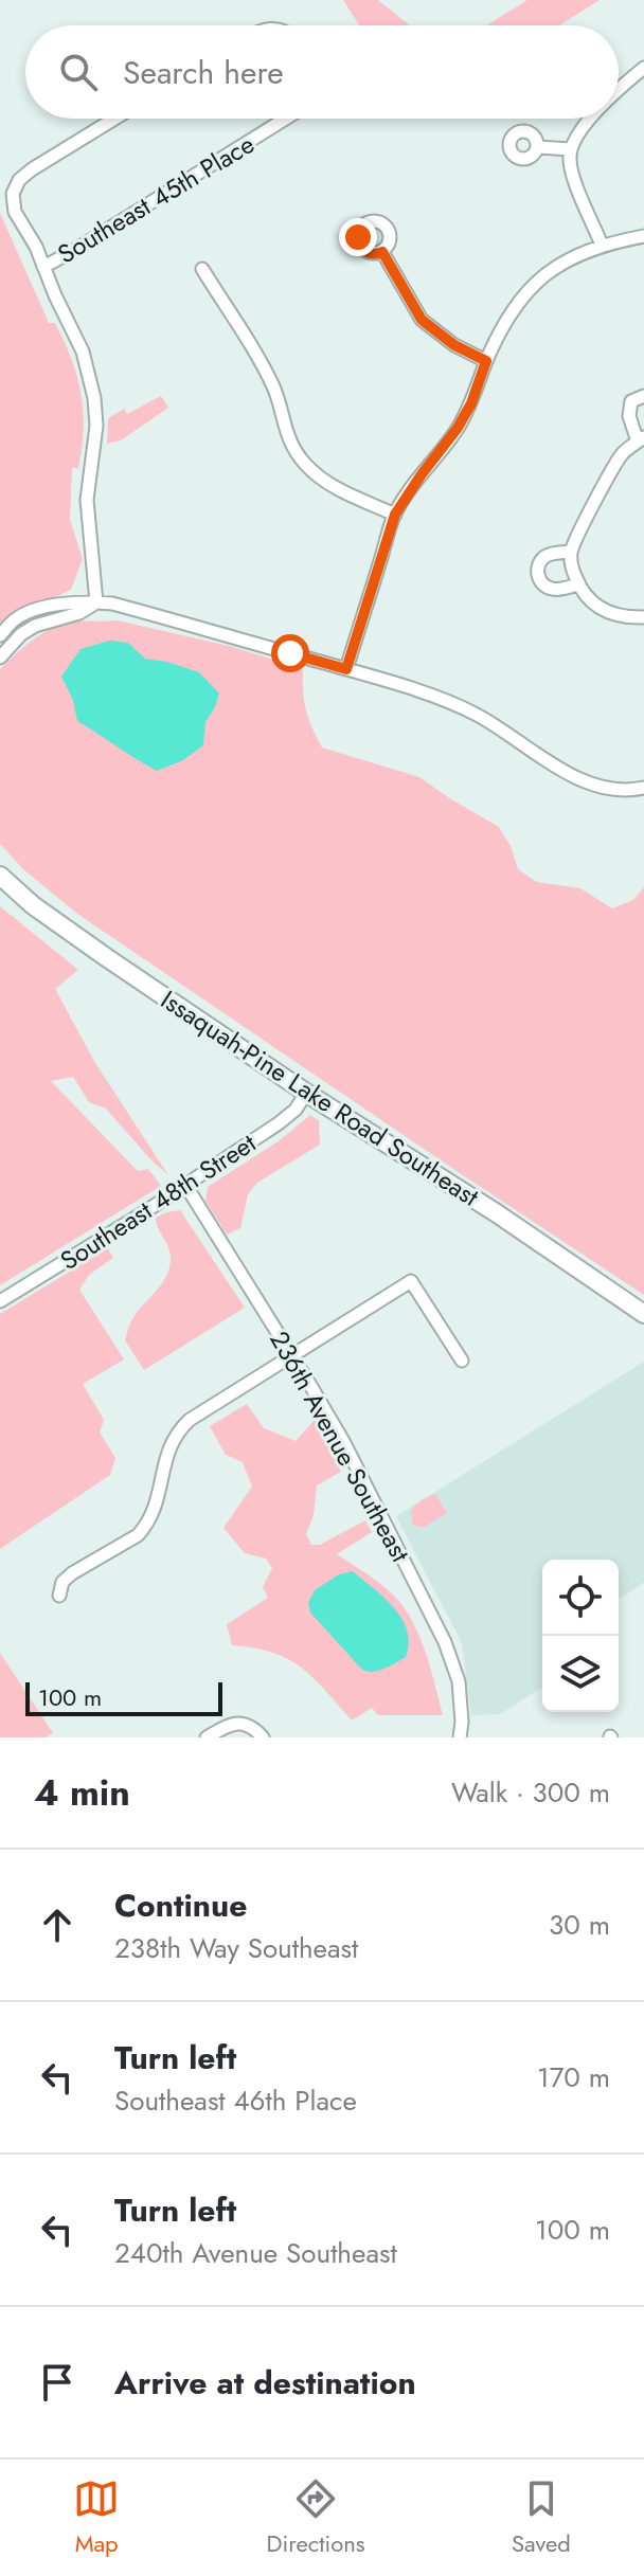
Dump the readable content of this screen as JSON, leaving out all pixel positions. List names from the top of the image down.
{
  "streets": {
    "main road": ["Issaquah-Pine Lake Road Southeast"],
    "street": ["Southeast 45th Place", "Southeast 48th Street", "236th Avenue Southeast"]
  },
  "crossings": [
    ["Issaquah-Pine Lake Road Southeast", "Southeast 48th Street"],
    ["Southeast 48th Street", "236th Avenue Southeast"]
  ],
  "scale_bar": "100 m",
  "page": {
    "search": "Search here",
    "scale": "100 m",
    "heading": ["4 min", "Walk · 300 m"],
    "list": [
      ["Continue", "238th Way Southeast", "30 m"],
      ["Turn left", "Southeast 46th Place", "170 m"],
      ["Turn left", "240th Avenue Southeast", "100 m"],
      "Arrive at destination"
    ],
    "nav": ["Map", "Directions", "Saved"]
  }
}
